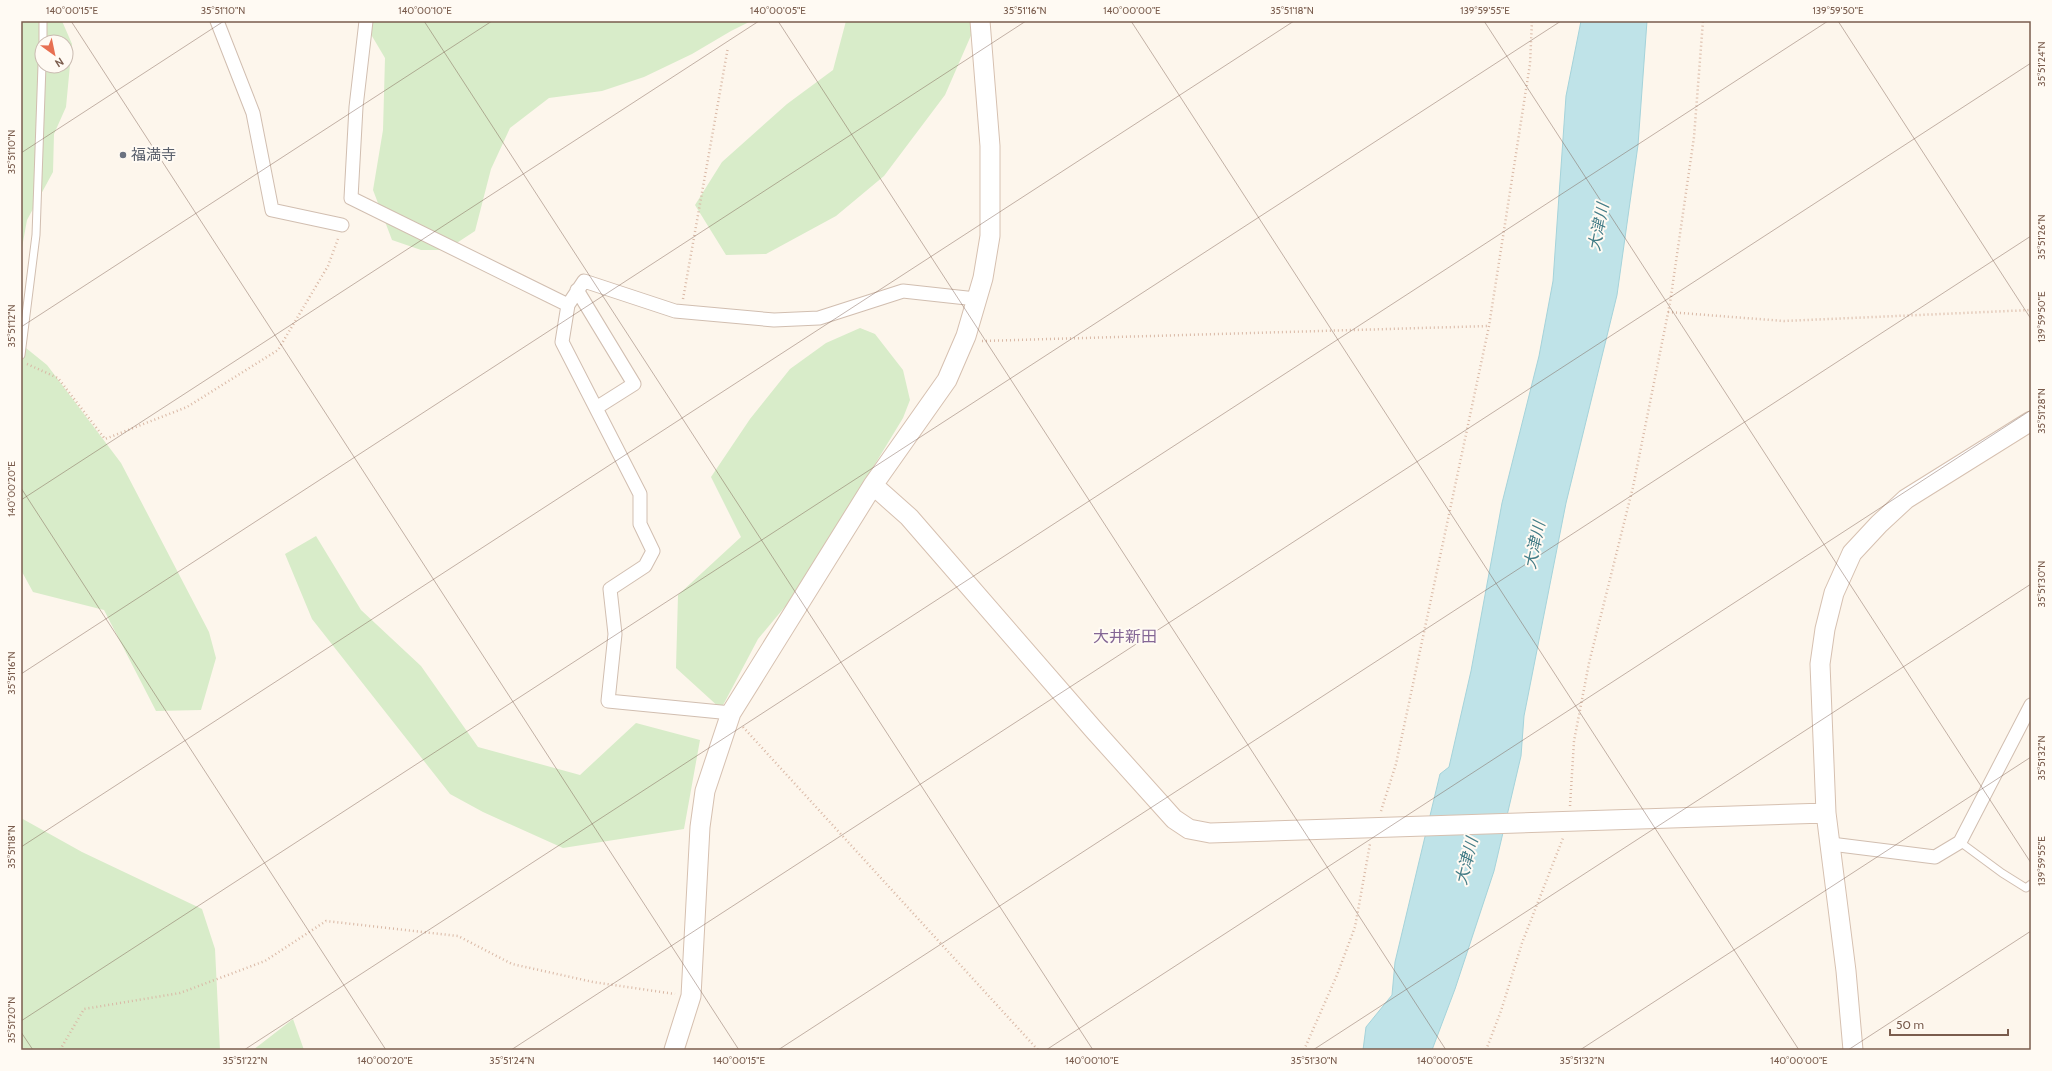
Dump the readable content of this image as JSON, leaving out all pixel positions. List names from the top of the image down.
{
  "districts": ["大井新田"],
  "water": ["大津川"],
  "places": ["福満寺"],
  "scale_bar": "50 m",
  "north": "bottom right",
  "coordinates": [
    "140°00'15\"E",
    "35°51'10\"N",
    "140°00'10\"E",
    "140°00'05\"E",
    "35°51'16\"N",
    "140°00'00\"E",
    "35°51'18\"N",
    "139°59'55\"E",
    "139°59'50\"E",
    "35°51'24\"N",
    "35°51'26\"N",
    "35°51'12\"N",
    "35°51'28\"N",
    "140°00'20\"E",
    "35°51'30\"N",
    "35°51'32\"N",
    "35°51'20\"N",
    "35°51'22\"N"
  ]
}
